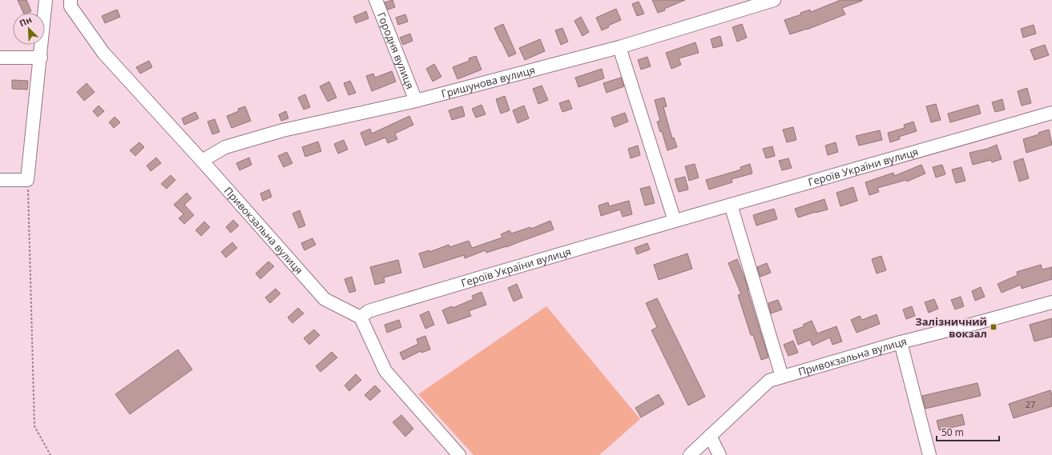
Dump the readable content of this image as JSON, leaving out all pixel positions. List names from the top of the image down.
{
  "streets": {
    "street": [
      "Городня вулиця",
      "Гришунова вулиця",
      "Героїв України вулиця",
      "Привокзальна вулиця"
    ]
  },
  "crossings": [
    ["Городня вулиця", "Гришунова вулиця"],
    ["Гришунова вулиця", "Привокзальна вулиця"],
    ["Героїв України вулиця", "Привокзальна вулиця"]
  ],
  "places": {
    "transit": ["Залізничний вокзал"]
  },
  "house_numbers": ["27"],
  "scale_bar": "50 m",
  "north": "top left"
}
